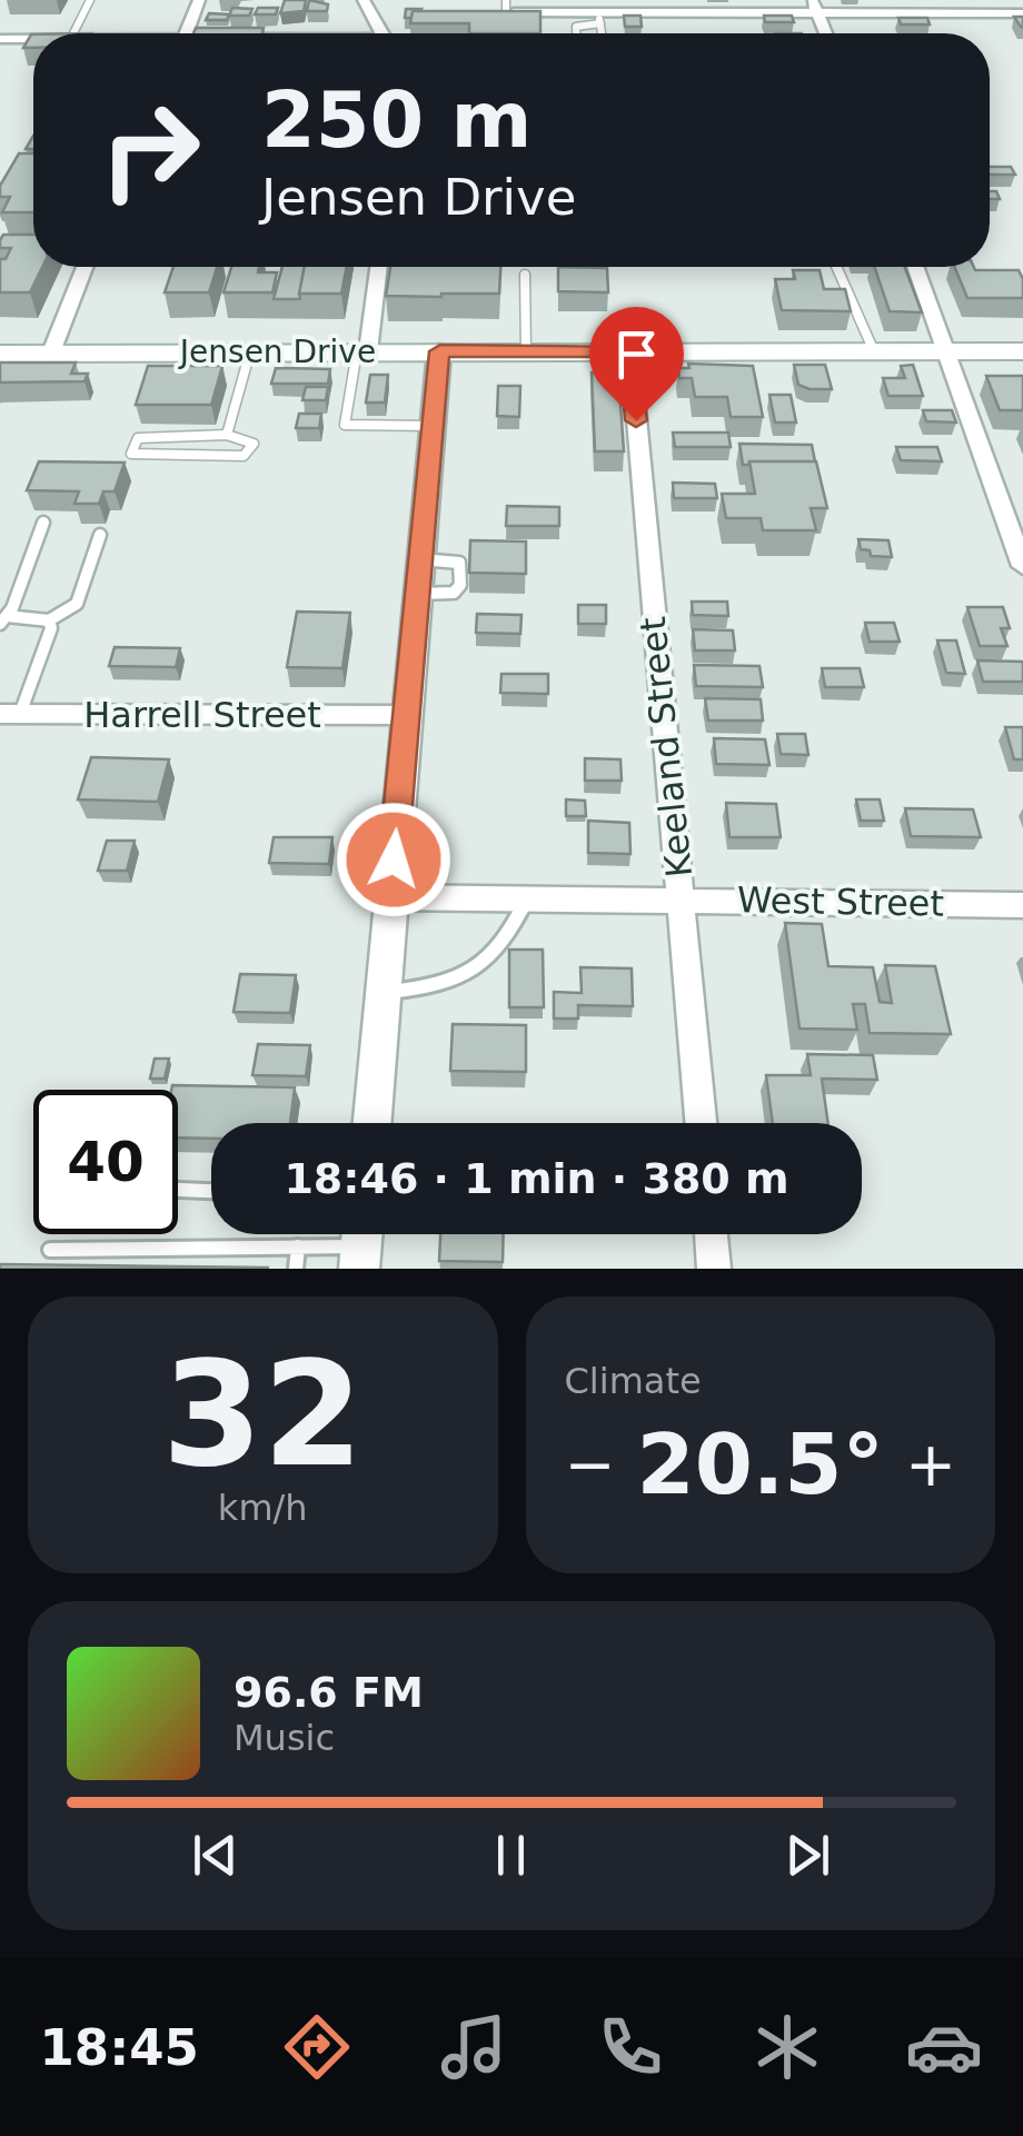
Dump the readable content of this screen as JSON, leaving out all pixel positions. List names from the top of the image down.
{
  "streets": {
    "main road": ["Jensen Drive"],
    "street": ["Harrell Street", "Keeland Street", "West Street"]
  },
  "crossings": [
    ["Jensen Drive", "Keeland Street"],
    ["Keeland Street", "West Street"]
  ],
  "page": {
    "turn": ["250 m", "Jensen Drive"],
    "limit": "40",
    "trip": "18:46 · 1 min · 380 m",
    "tile": [
      ["32", "km/h"],
      "Climate"
    ],
    "heat": ["−", "20.5°", "+"],
    "song": ["96.6 FM", "Music"],
    "tabs": "18:45"
  }
}
